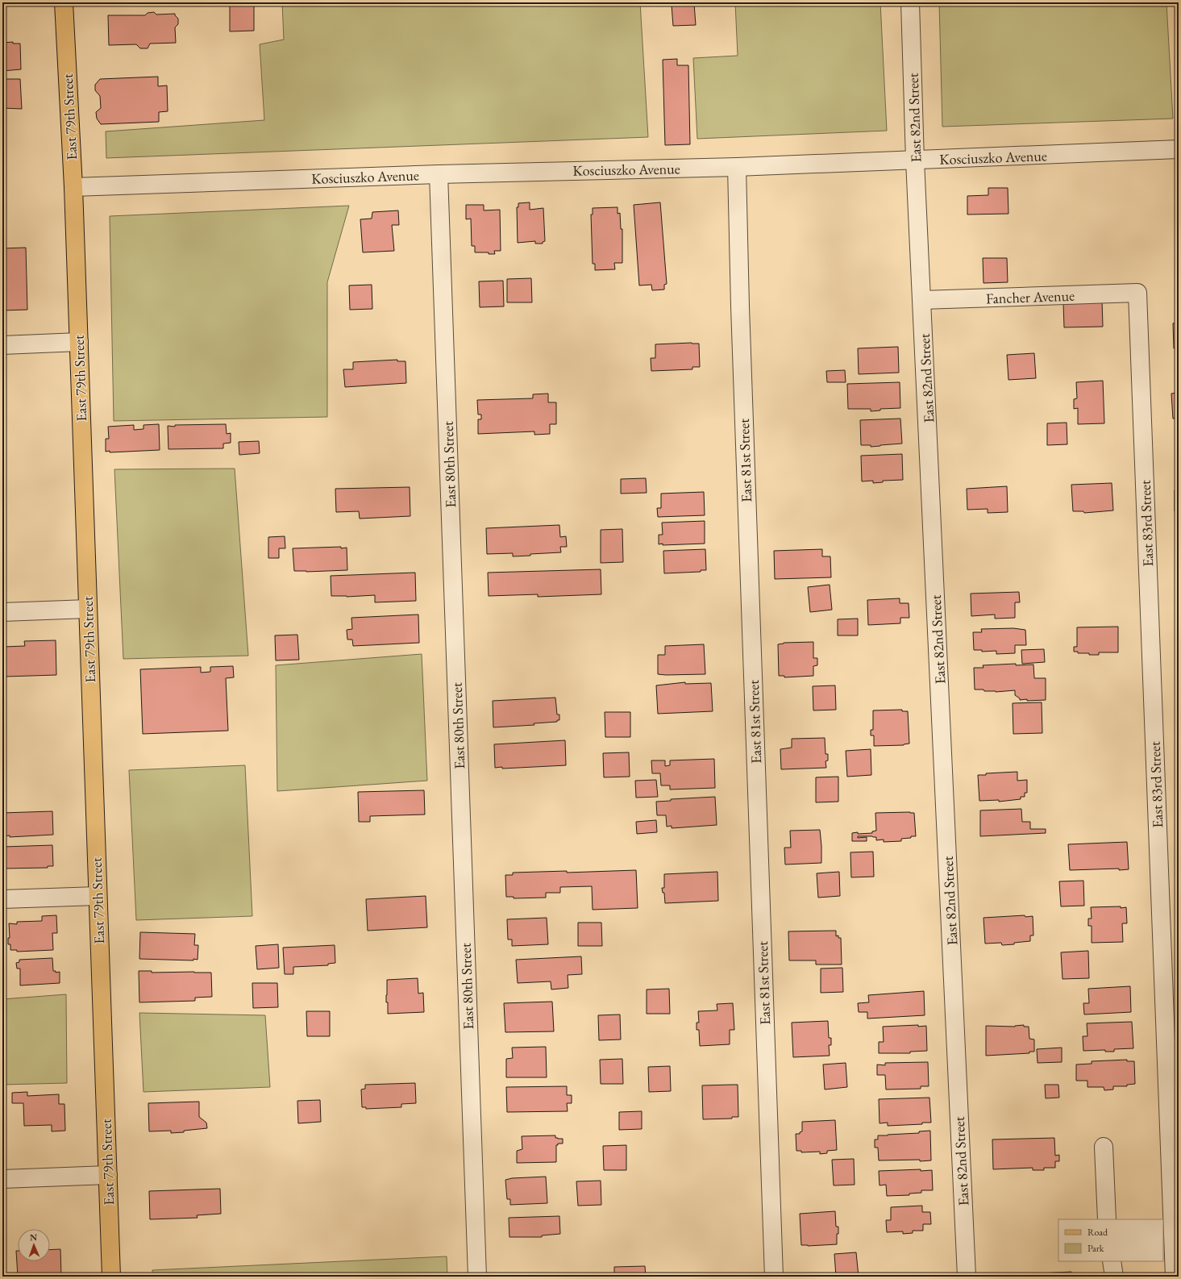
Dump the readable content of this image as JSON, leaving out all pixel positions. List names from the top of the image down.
{
  "streets": {
    "main road": ["East 79th Street"],
    "street": [
      "East 82nd Street",
      "Kosciuszko Avenue",
      "Fancher Avenue",
      "East 81st Street",
      "East 80th Street",
      "East 83rd Street"
    ]
  },
  "crossings": [
    ["East 79th Street", "Kosciuszko Avenue"],
    ["East 82nd Street", "Kosciuszko Avenue"],
    ["East 82nd Street", "Fancher Avenue"],
    ["Kosciuszko Avenue", "East 81st Street"],
    ["Kosciuszko Avenue", "East 80th Street"],
    ["Fancher Avenue", "East 83rd Street"]
  ],
  "legend": ["Road", "Park"],
  "north": "top"
}
